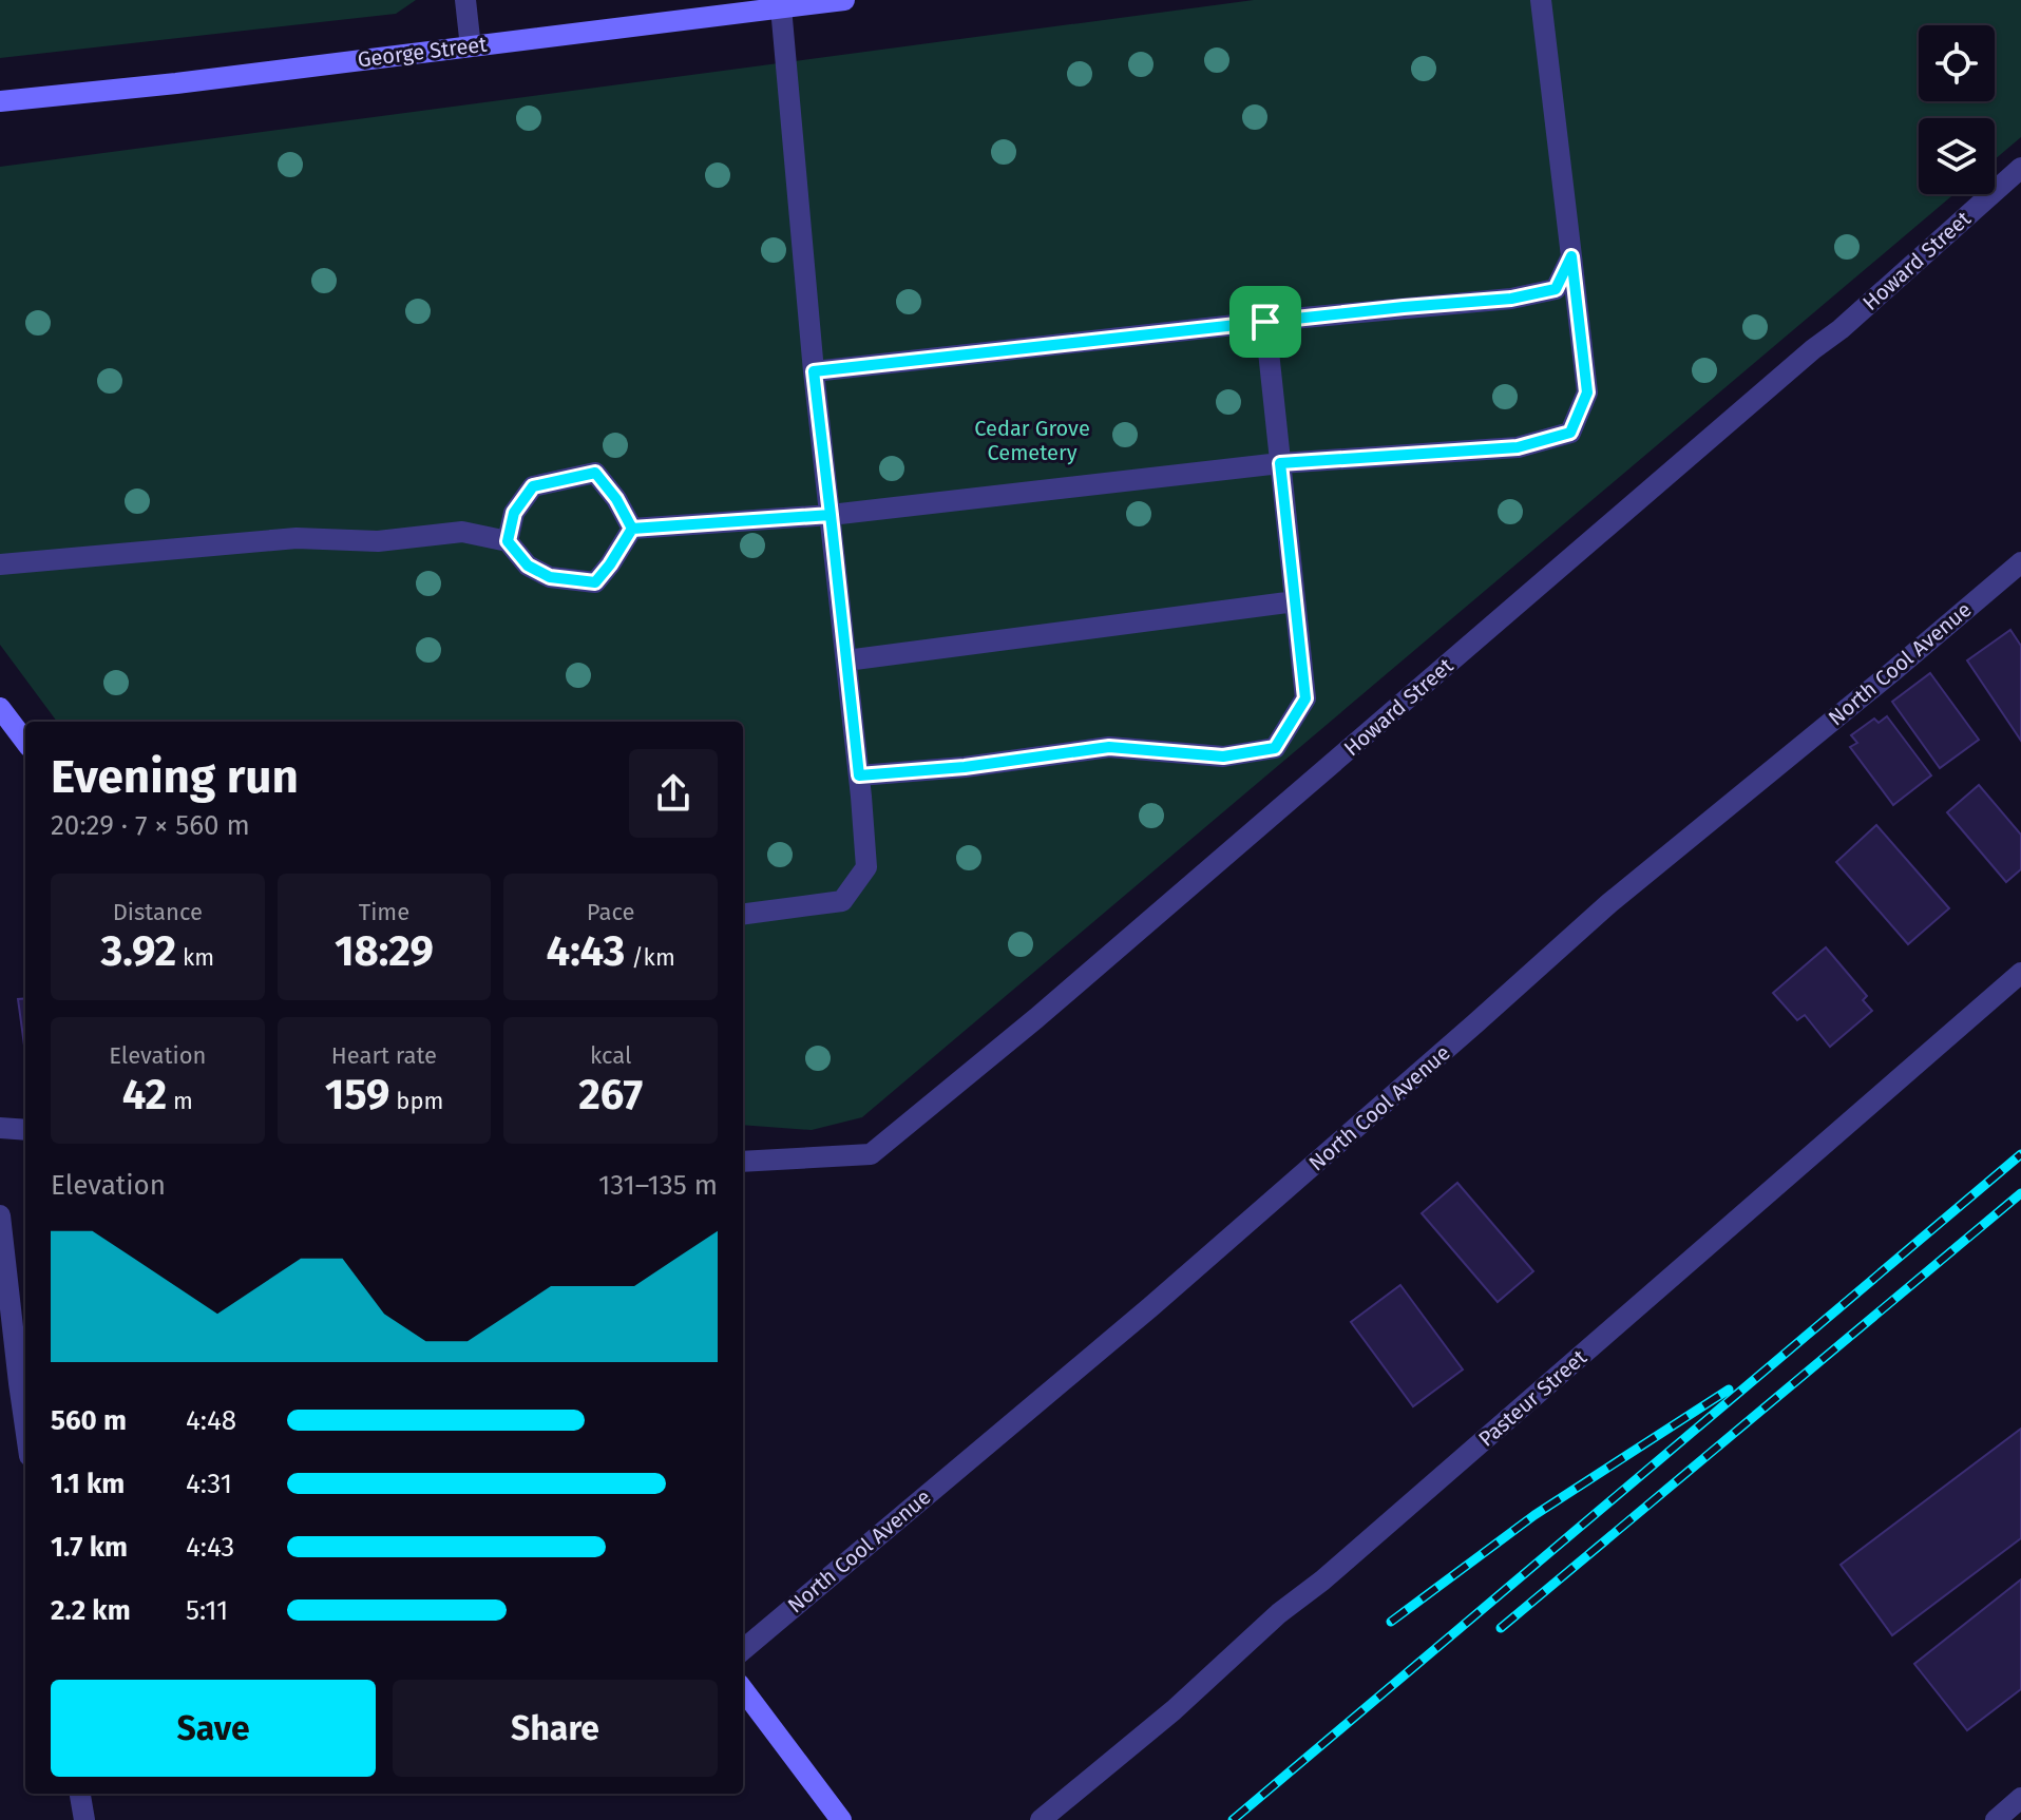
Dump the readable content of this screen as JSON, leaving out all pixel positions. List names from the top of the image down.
{
  "streets": {
    "street": [
      "George Street",
      "Howard Street",
      "North Cool Avenue",
      "Pasteur Street"
    ]
  },
  "parks": ["Cedar Grove Cemetery"],
  "page": {
    "heading": ["Evening run", "20:29 · 7 × 560 m"],
    "stats": [
      ["Distance", "3.92 km"],
      ["Time", "18:29"],
      ["Pace", "4:43 /km"],
      ["Elevation", "42 m"],
      ["Heart rate", "159 bpm"],
      ["kcal", "267"]
    ],
    "chart": ["Elevation", "131–135 m"],
    "list": [
      {
        "name": "560 m",
        "note": "4:48"
      },
      {
        "name": "1.1 km",
        "note": "4:31"
      },
      {
        "name": "1.7 km",
        "note": "4:43"
      },
      {
        "name": "2.2 km",
        "note": "5:11"
      }
    ],
    "buttons": ["Save", "Share"]
  }
}
